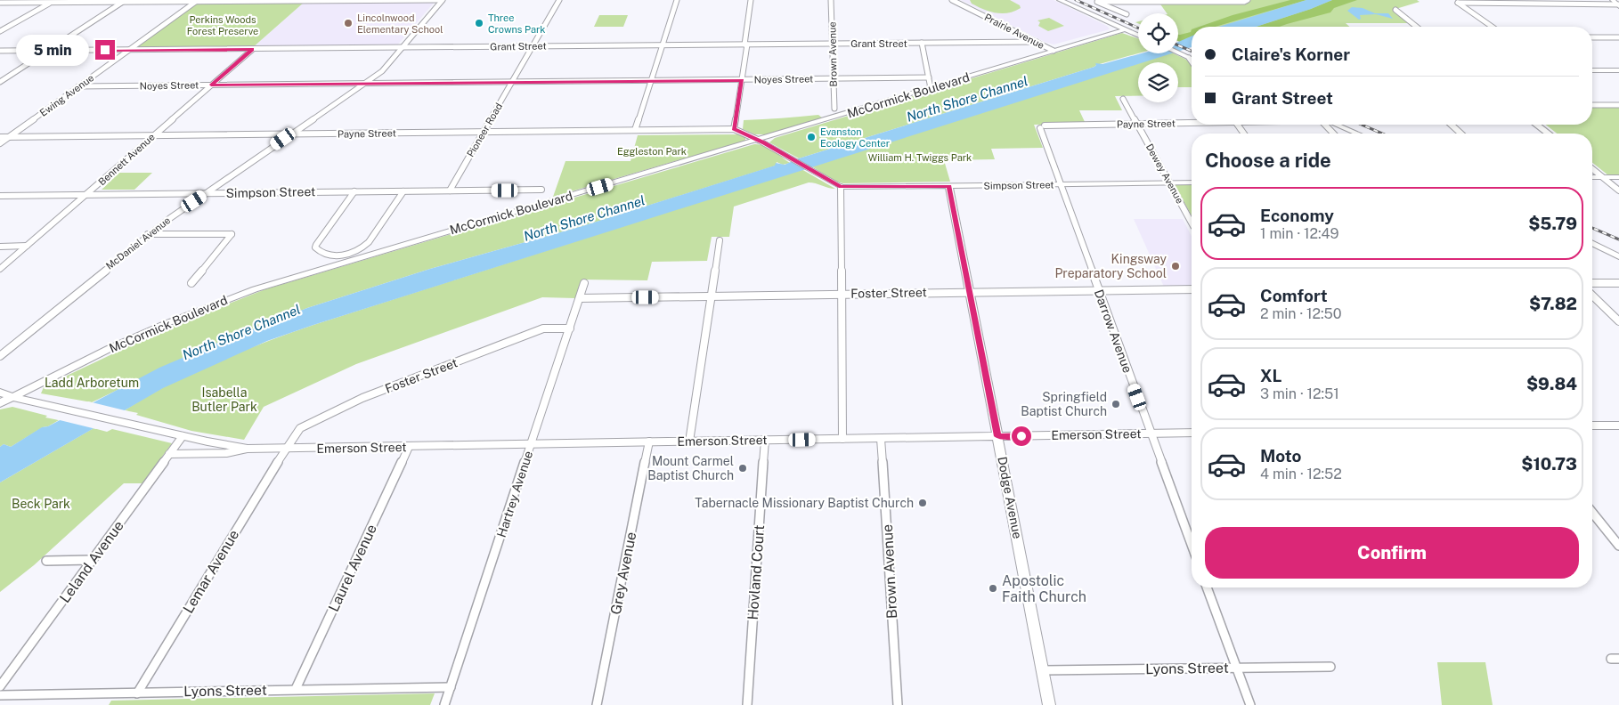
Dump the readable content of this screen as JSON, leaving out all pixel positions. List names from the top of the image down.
{
  "streets": {
    "main road": [
      "McCormick Boulevard",
      "Simpson Street",
      "Emerson Street",
      "Dodge Avenue"
    ],
    "street": [
      "Prairie Avenue",
      "Grant Street",
      "Brown Avenue",
      "Noyes Street",
      "Ewing Avenue",
      "Payne Street",
      "Pioneer Road",
      "Bennett Avenue",
      "Dewey Avenue",
      "McDaniel Avenue",
      "Foster Street",
      "Darrow Avenue",
      "Hartrey Avenue",
      "Leland Avenue",
      "Laurel Avenue",
      "Lemar Avenue",
      "Hovland Court",
      "Grey Avenue",
      "Lyons Street"
    ]
  },
  "crossings": [
    ["Prairie Avenue", "Grant Street"],
    ["Prairie Avenue", "McCormick Boulevard"],
    ["Grant Street", "Brown Avenue"],
    ["Grant Street", "Ewing Avenue"],
    ["Grant Street", "Pioneer Road"],
    ["Grant Street", "Bennett Avenue"],
    ["Grant Street", "McDaniel Avenue"],
    ["Brown Avenue", "Noyes Street"],
    ["Brown Avenue", "Emerson Street"],
    ["Noyes Street", "Ewing Avenue"],
    ["Noyes Street", "Pioneer Road"],
    ["Noyes Street", "Bennett Avenue"],
    ["Noyes Street", "McDaniel Avenue"],
    ["Ewing Avenue", "Payne Street"],
    ["McCormick Boulevard", "Emerson Street"],
    ["Payne Street", "Pioneer Road"],
    ["Payne Street", "Bennett Avenue"],
    ["Payne Street", "Dewey Avenue"],
    ["Payne Street", "McDaniel Avenue"],
    ["Payne Street", "Darrow Avenue"],
    ["Pioneer Road", "Simpson Street"],
    ["Bennett Avenue", "Simpson Street"],
    ["Dewey Avenue", "Simpson Street"],
    ["Simpson Street", "McDaniel Avenue"],
    ["Simpson Street", "Darrow Avenue"],
    ["Simpson Street", "Dodge Avenue"],
    ["Foster Street", "Darrow Avenue"],
    ["Foster Street", "Emerson Street"],
    ["Foster Street", "Hartrey Avenue"],
    ["Foster Street", "Dodge Avenue"],
    ["Foster Street", "Lemar Avenue"],
    ["Darrow Avenue", "Emerson Street"],
    ["Emerson Street", "Hartrey Avenue"],
    ["Emerson Street", "Dodge Avenue"],
    ["Emerson Street", "Leland Avenue"],
    ["Emerson Street", "Laurel Avenue"],
    ["Emerson Street", "Lemar Avenue"],
    ["Emerson Street", "Hovland Court"],
    ["Emerson Street", "Grey Avenue"],
    ["Hartrey Avenue", "Lyons Street"],
    ["Dodge Avenue", "Lyons Street"],
    ["Laurel Avenue", "Lyons Street"],
    ["Lemar Avenue", "Lyons Street"]
  ],
  "water": ["North Shore Channel"],
  "parks": [
    "Perkins Woods Forest Preserve",
    "Eggleston Park",
    "William H. Twiggs Park",
    "Ladd Arboretum",
    "Isabella Butler Park",
    "Beck Park"
  ],
  "places": [
    "Lincolnwood Elementary School",
    "Three Crowns Park",
    "Evanston Ecology Center",
    "Kingsway Preparatory School",
    "Springfield Baptist Church",
    "Mount Carmel Baptist Church",
    "Tabernacle Missionary Baptist Church",
    "Apostolic Faith Church"
  ],
  "page": {
    "banner": ["Claire's Korner", "Grant Street"],
    "bubble": "5 min",
    "heading": "Choose a ride",
    "list": [
      {
        "name": "Economy",
        "note": "1 min · 12:49",
        "value": "$5.79"
      },
      {
        "name": "Comfort",
        "note": "2 min · 12:50",
        "value": "$7.82"
      },
      {
        "name": "XL",
        "note": "3 min · 12:51",
        "value": "$9.84"
      },
      {
        "name": "Moto",
        "note": "4 min · 12:52",
        "value": "$10.73"
      }
    ],
    "buttons": "Confirm"
  }
}
